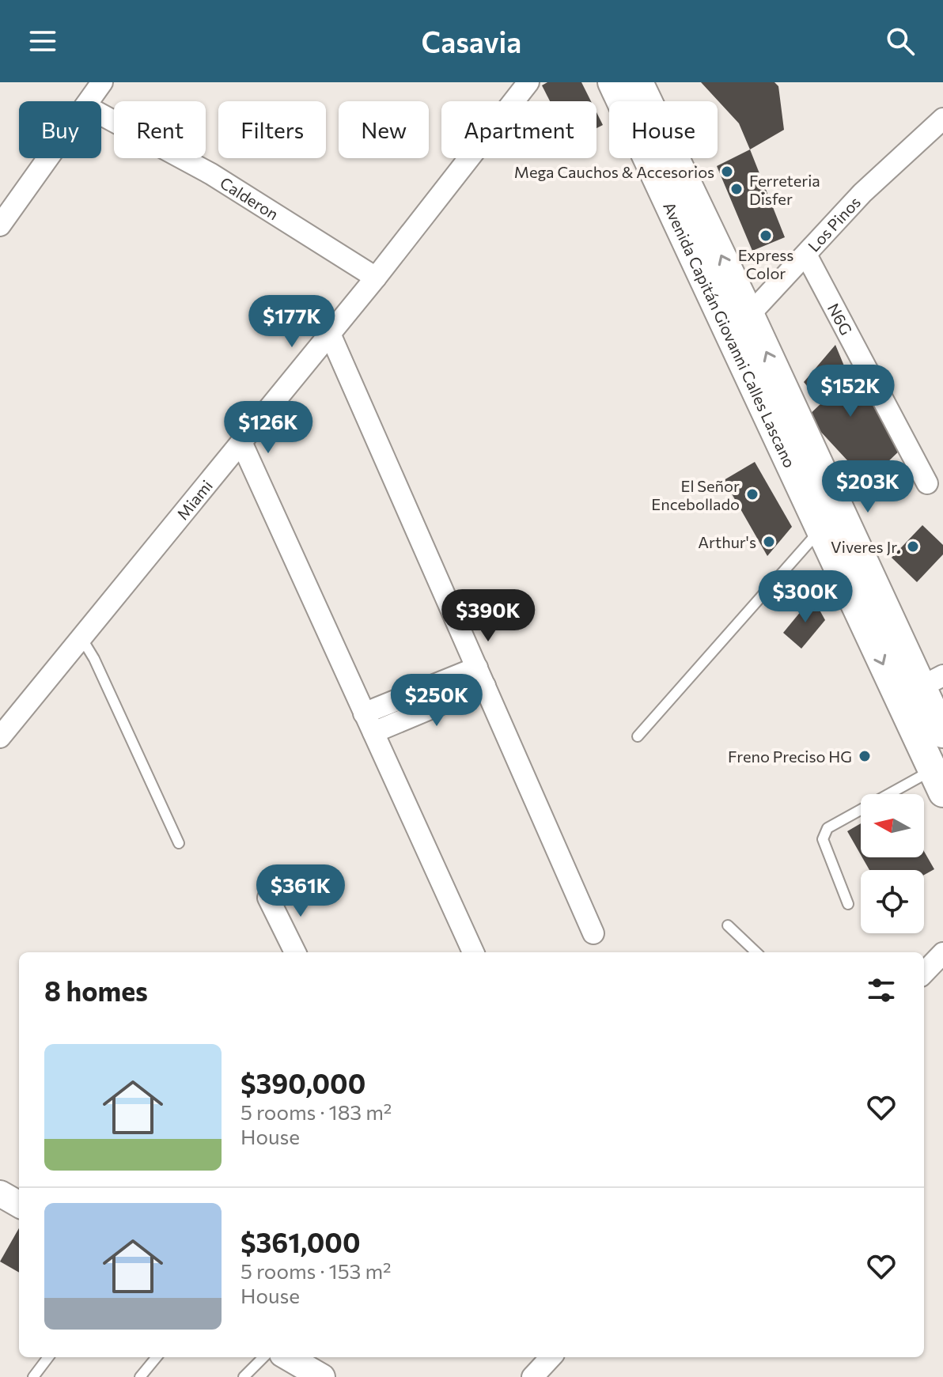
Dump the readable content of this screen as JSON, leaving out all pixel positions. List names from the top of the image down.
{
  "streets": {
    "main road": ["Avenida Capitán Giovanni Calles Lascano"],
    "street": [
      "Calderon",
      "Los Pinos",
      "N6G",
      "Miami"
    ]
  },
  "crossings": [
    ["Calderon", "Miami"],
    ["Los Pinos", "N6G"],
    ["Los Pinos", "Avenida Capitán Giovanni Calles Lascano"]
  ],
  "places": [
    "Mega Cauchos & Accesorios",
    "Ferreteria Disfer",
    "Express Color",
    "El Señor Encebollado",
    "Arthur's",
    "Viveres Jr.",
    "Freno Preciso HG"
  ],
  "north": "left",
  "page": {
    "header": "Casavia",
    "chip": [
      "Buy",
      "Rent",
      "Filters",
      "New",
      "Apartment",
      "House"
    ],
    "price": [
      "$177K",
      "$152K",
      "$126K",
      "$203K",
      "$300K",
      "$390K",
      "$250K",
      "$361K"
    ],
    "heading": "8 homes",
    "list": [
      {
        "name": "$390,000",
        "note": "5 rooms · 183 m² · House"
      },
      {
        "name": "$361,000",
        "note": "5 rooms · 153 m² · House"
      }
    ]
  }
}
